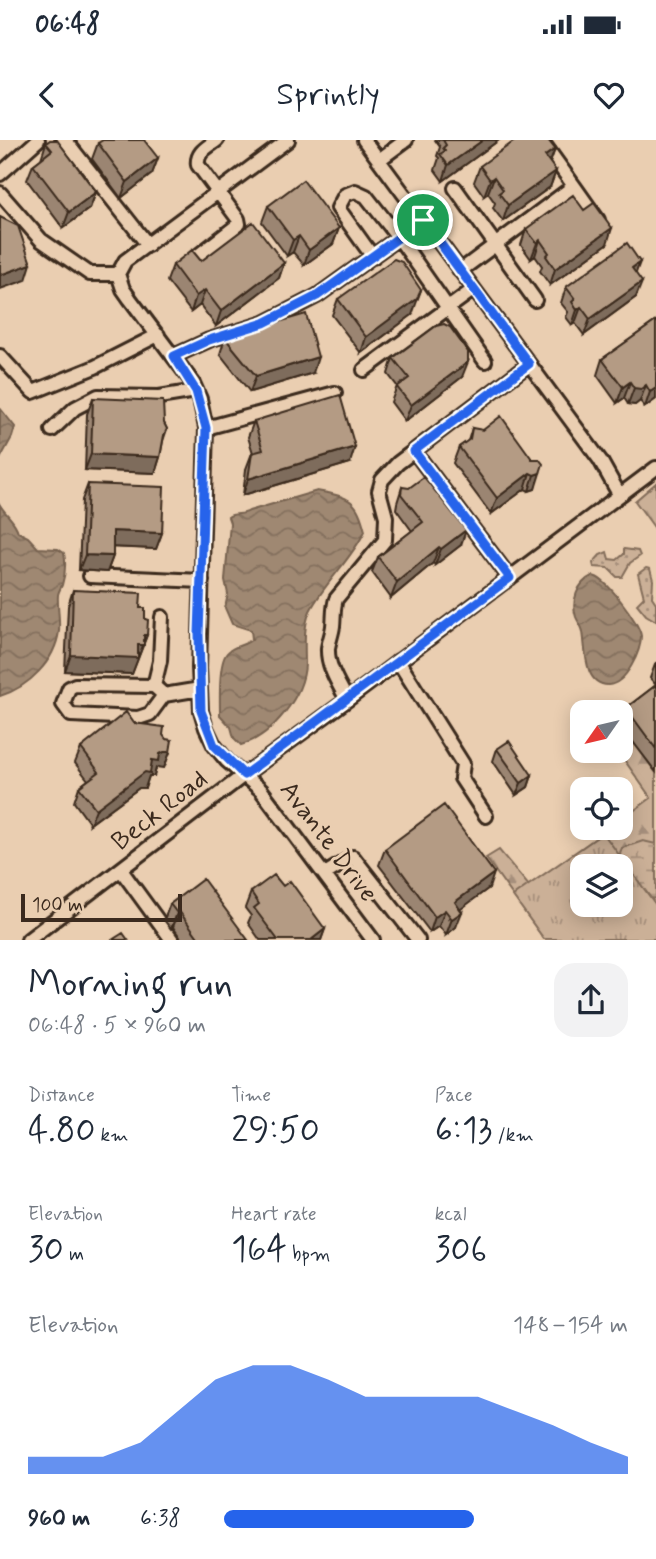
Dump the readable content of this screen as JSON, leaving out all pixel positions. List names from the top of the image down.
{
  "streets": {
    "street": ["Beck Road", "Avante Drive"]
  },
  "crossings": [
    ["Beck Road", "Avante Drive"]
  ],
  "scale_bar": "100 m",
  "north": "bottom left",
  "page": {
    "status": "06:48",
    "header": "Sprintly",
    "scale": "100 m",
    "heading": ["Morning run", "06:48 · 5 × 960 m"],
    "stats": [
      ["Distance", "4.80 km"],
      ["Time", "29:50"],
      ["Pace", "6:13 /km"],
      ["Elevation", "30 m"],
      ["Heart rate", "164 bpm"],
      ["kcal", "306"]
    ],
    "chart": ["Elevation", "148–154 m"],
    "list": [
      {
        "name": "960 m",
        "note": "6:38"
      }
    ]
  }
}
